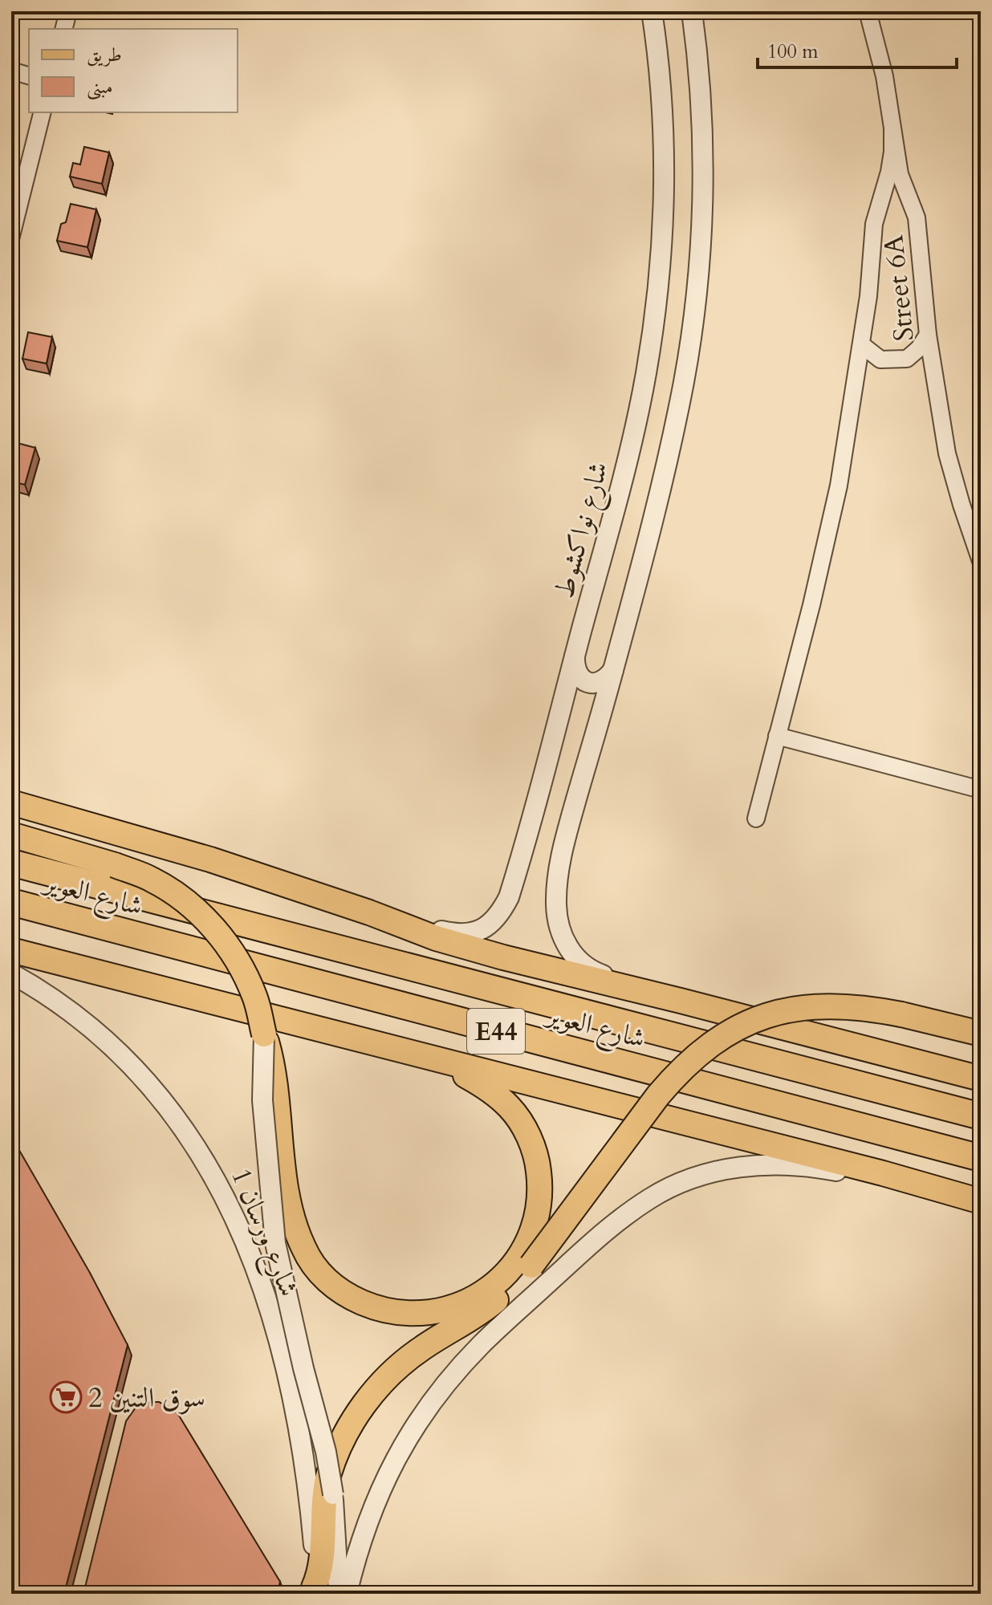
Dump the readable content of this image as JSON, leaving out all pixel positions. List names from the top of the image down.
{
  "streets": {
    "highway": ["شارع العوير", "E44"],
    "street": ["Street 6A", "شارع نواكشوط", "شارع ورسان 1"]
  },
  "places": {
    "supermarket": ["سوق التنين 2"]
  },
  "legend": ["طريق", "مبنى"],
  "scale_bar": "100 m"
}
